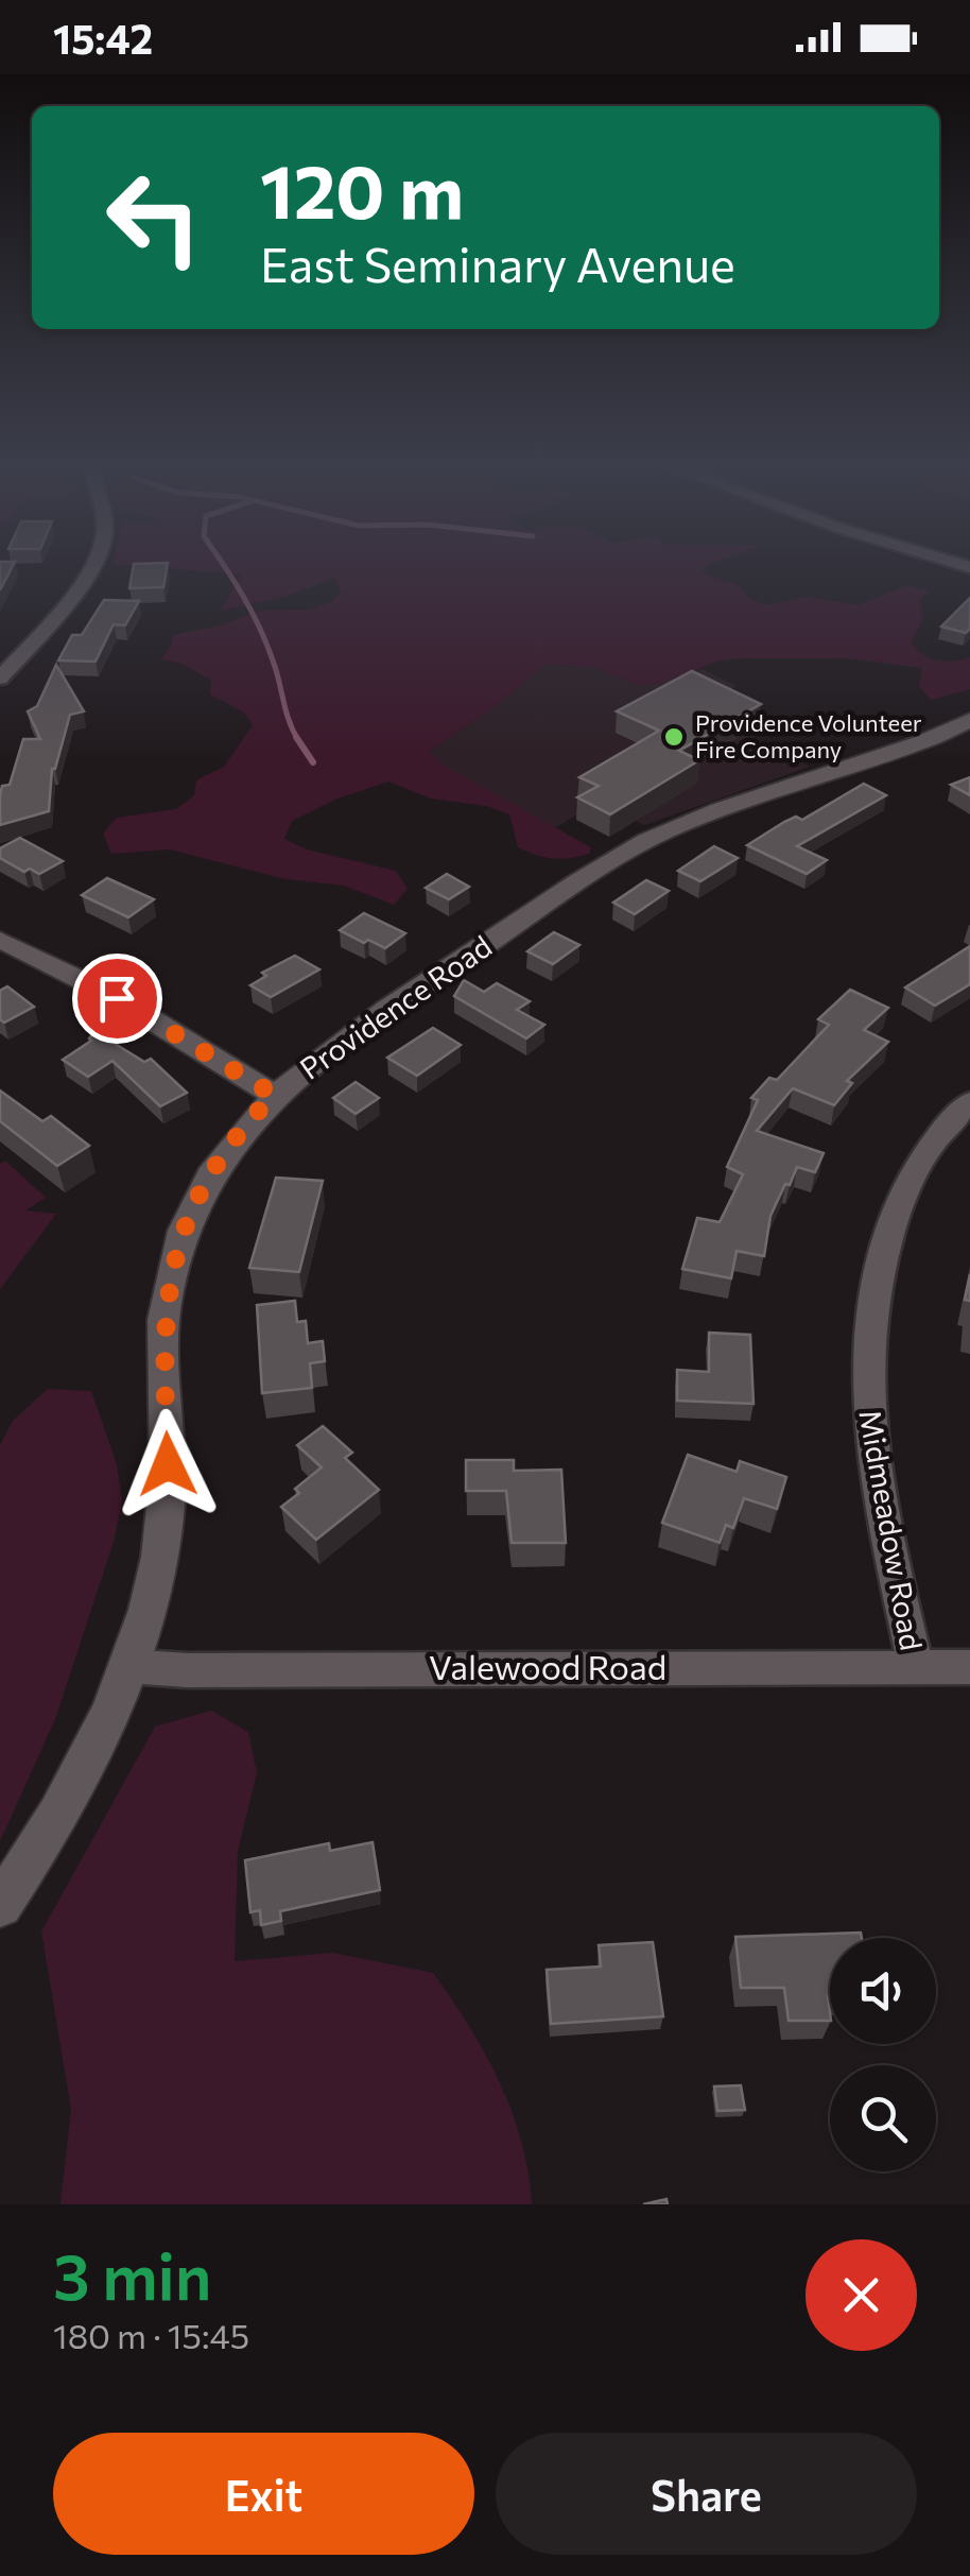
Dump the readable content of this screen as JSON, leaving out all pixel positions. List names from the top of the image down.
{
  "streets": {
    "street": ["Providence Road", "Midmeadow Road", "Valewood Road"]
  },
  "crossings": [
    ["Providence Road", "Valewood Road"],
    ["Midmeadow Road", "Valewood Road"]
  ],
  "places": ["Providence Volunteer Fire Company"],
  "page": {
    "status": "15:42",
    "turn": ["120 m", "East Seminary Avenue"],
    "heading": ["3 min", "180 m · 15:45"],
    "buttons": ["Exit", "Share"]
  }
}
